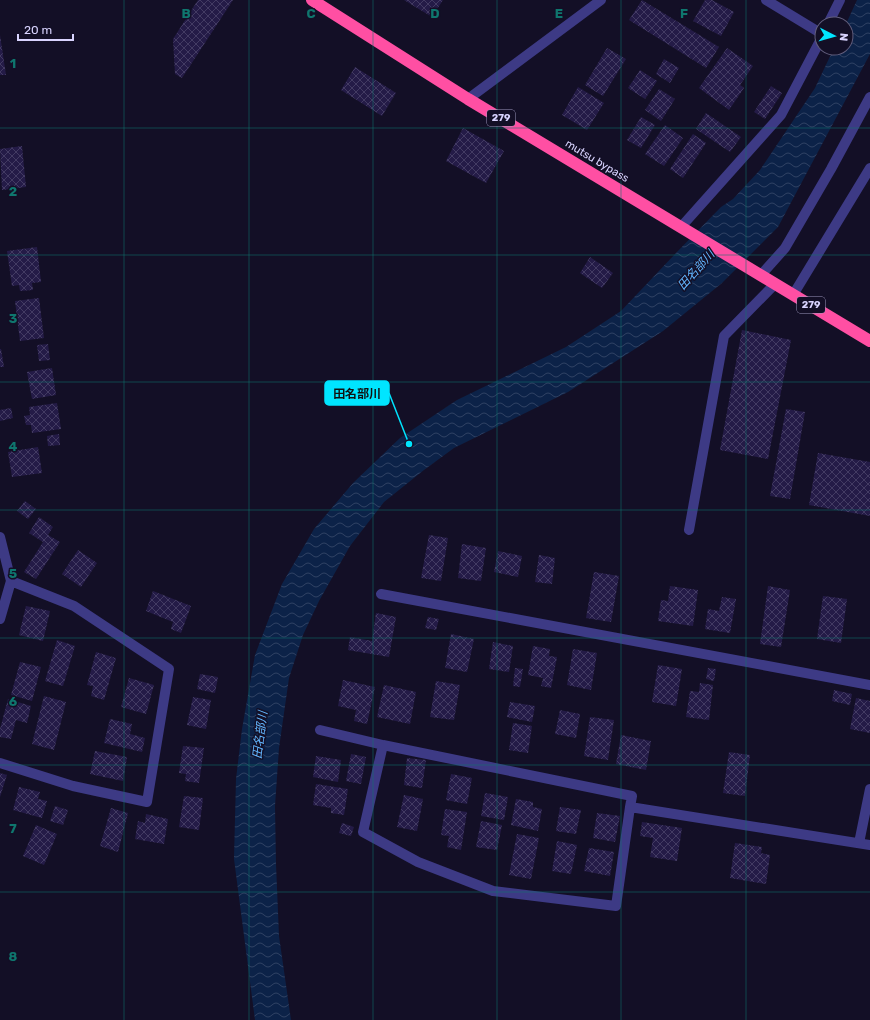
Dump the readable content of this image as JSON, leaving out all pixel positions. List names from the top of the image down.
{
  "streets": {
    "highway": ["279", "mutsu bypass"]
  },
  "water": ["田名部川"],
  "places": ["田名部川"],
  "scale_bar": "20 m",
  "north": "right",
  "grid": {
    "columns": [
      "B",
      "C",
      "D",
      "E",
      "F"
    ],
    "rows": [
      "1",
      "2",
      "3",
      "4",
      "5",
      "6",
      "7",
      "8"
    ]
  }
}
